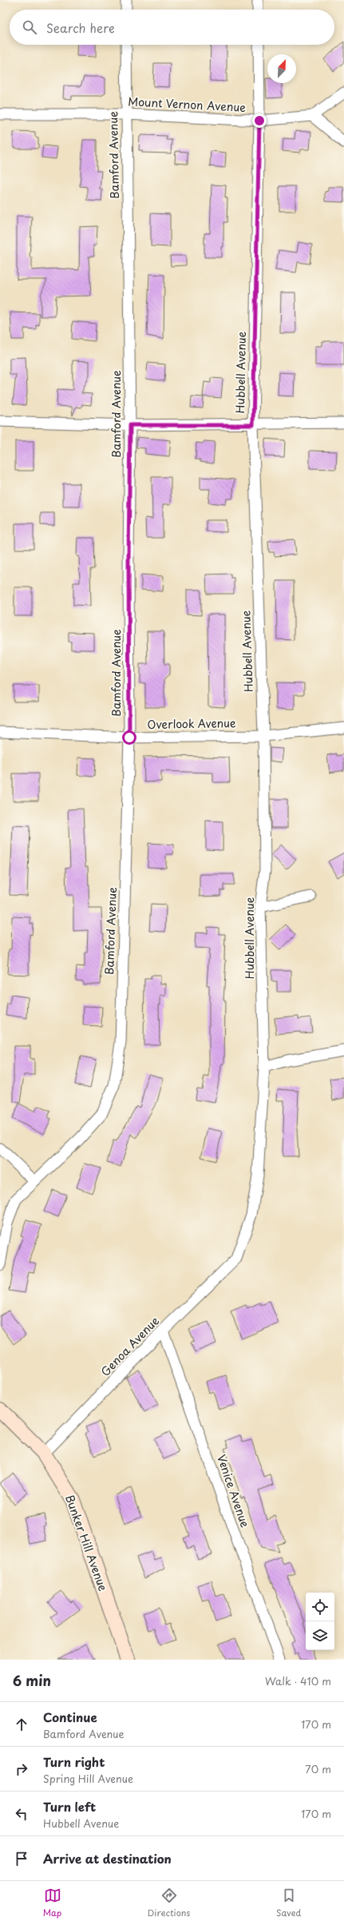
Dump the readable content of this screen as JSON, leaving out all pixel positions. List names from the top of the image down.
{
  "streets": {
    "main road": ["Bunker Hill Avenue"],
    "street": [
      "Mount Vernon Avenue",
      "Bamford Avenue",
      "Hubbell Avenue",
      "Overlook Avenue",
      "Genoa Avenue",
      "Venice Avenue"
    ]
  },
  "crossings": [
    ["Mount Vernon Avenue", "Bamford Avenue"],
    ["Mount Vernon Avenue", "Hubbell Avenue"],
    ["Bamford Avenue", "Overlook Avenue"],
    ["Hubbell Avenue", "Overlook Avenue"],
    ["Hubbell Avenue", "Genoa Avenue"],
    ["Genoa Avenue", "Venice Avenue"],
    ["Genoa Avenue", "Bunker Hill Avenue"]
  ],
  "north": "top right",
  "page": {
    "search": "Search here",
    "heading": ["6 min", "Walk · 410 m"],
    "list": [
      ["Continue", "Bamford Avenue", "170 m"],
      ["Turn right", "Spring Hill Avenue", "70 m"],
      ["Turn left", "Hubbell Avenue", "170 m"],
      "Arrive at destination"
    ],
    "nav": ["Map", "Directions", "Saved"]
  }
}
